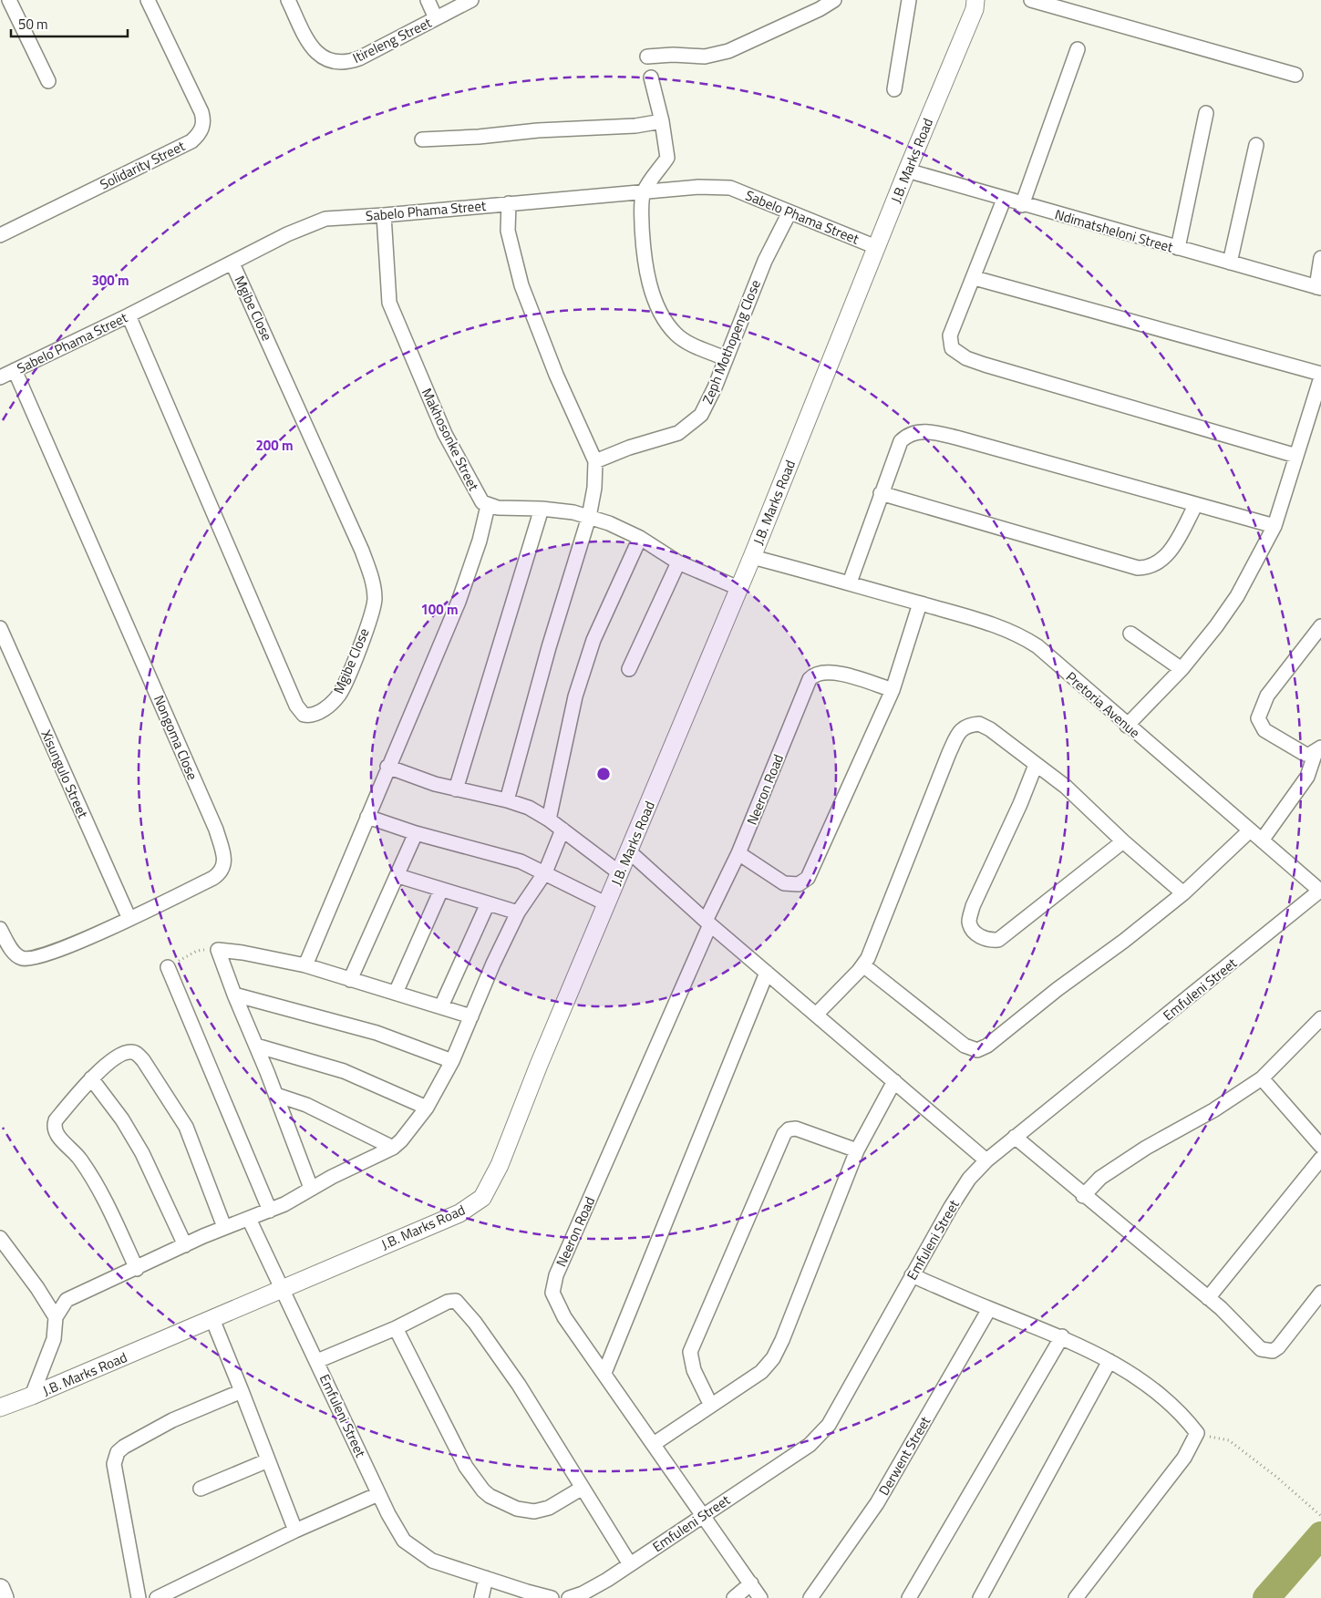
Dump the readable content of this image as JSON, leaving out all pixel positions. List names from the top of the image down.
{
  "streets": {
    "street": [
      "Itireleng Street",
      "J.B. Marks Road",
      "Solidarity Street",
      "Sabelo Phama Street",
      "Ndimatsheloni Street",
      "Mgibe Close",
      "Zeph Mothopeng Close",
      "Makhosonke Street",
      "Pretoria Avenue",
      "Nongoma Close",
      "Xisungulo Street",
      "Neeron Road",
      "Emfuleni Street",
      "Derwent Street"
    ]
  },
  "crossings": [
    ["J.B. Marks Road", "Sabelo Phama Street"],
    ["J.B. Marks Road", "Ndimatsheloni Street"],
    ["J.B. Marks Road", "Makhosonke Street"],
    ["J.B. Marks Road", "Pretoria Avenue"],
    ["J.B. Marks Road", "Emfuleni Street"],
    ["Sabelo Phama Street", "Mgibe Close"],
    ["Sabelo Phama Street", "Zeph Mothopeng Close"],
    ["Sabelo Phama Street", "Makhosonke Street"],
    ["Sabelo Phama Street", "Nongoma Close"],
    ["Pretoria Avenue", "Emfuleni Street"],
    ["Nongoma Close", "Xisungulo Street"],
    ["Neeron Road", "Emfuleni Street"]
  ],
  "scale_bar": "50 m",
  "rings": ["300 m", "200 m", "100 m"]
}
